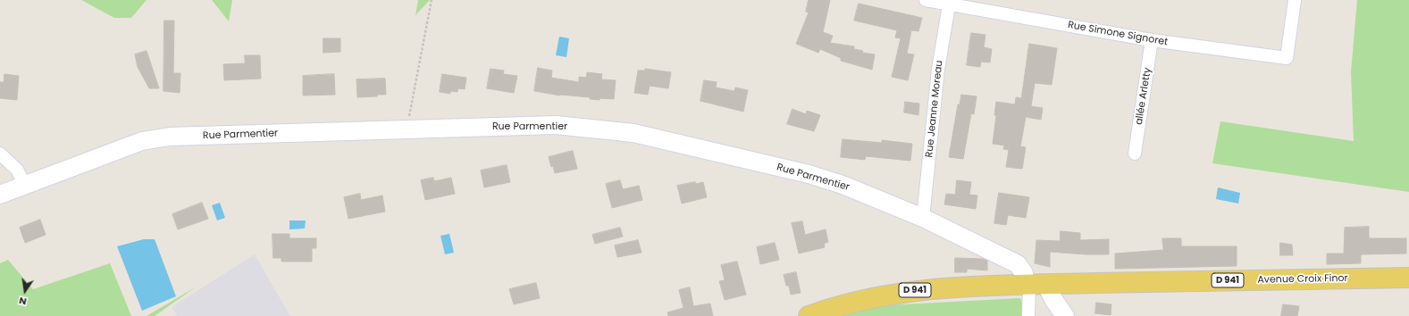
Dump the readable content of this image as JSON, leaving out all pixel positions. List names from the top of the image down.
{
  "streets": {
    "main road": ["Avenue Croix Finor", "D 941"],
    "street": [
      "Rue Simone Signoret",
      "allée Arletty",
      "Rue Jeanne Moreau",
      "Rue Parmentier"
    ]
  },
  "crossings": [
    ["Rue Simone Signoret", "allée Arletty"],
    ["Rue Simone Signoret", "Rue Jeanne Moreau"],
    ["Rue Jeanne Moreau", "Rue Parmentier"],
    ["Rue Parmentier", "Avenue Croix Finor"],
    ["Rue Parmentier", "D 941"],
    ["Avenue Croix Finor", "D 941"]
  ],
  "north": "bottom"
}
